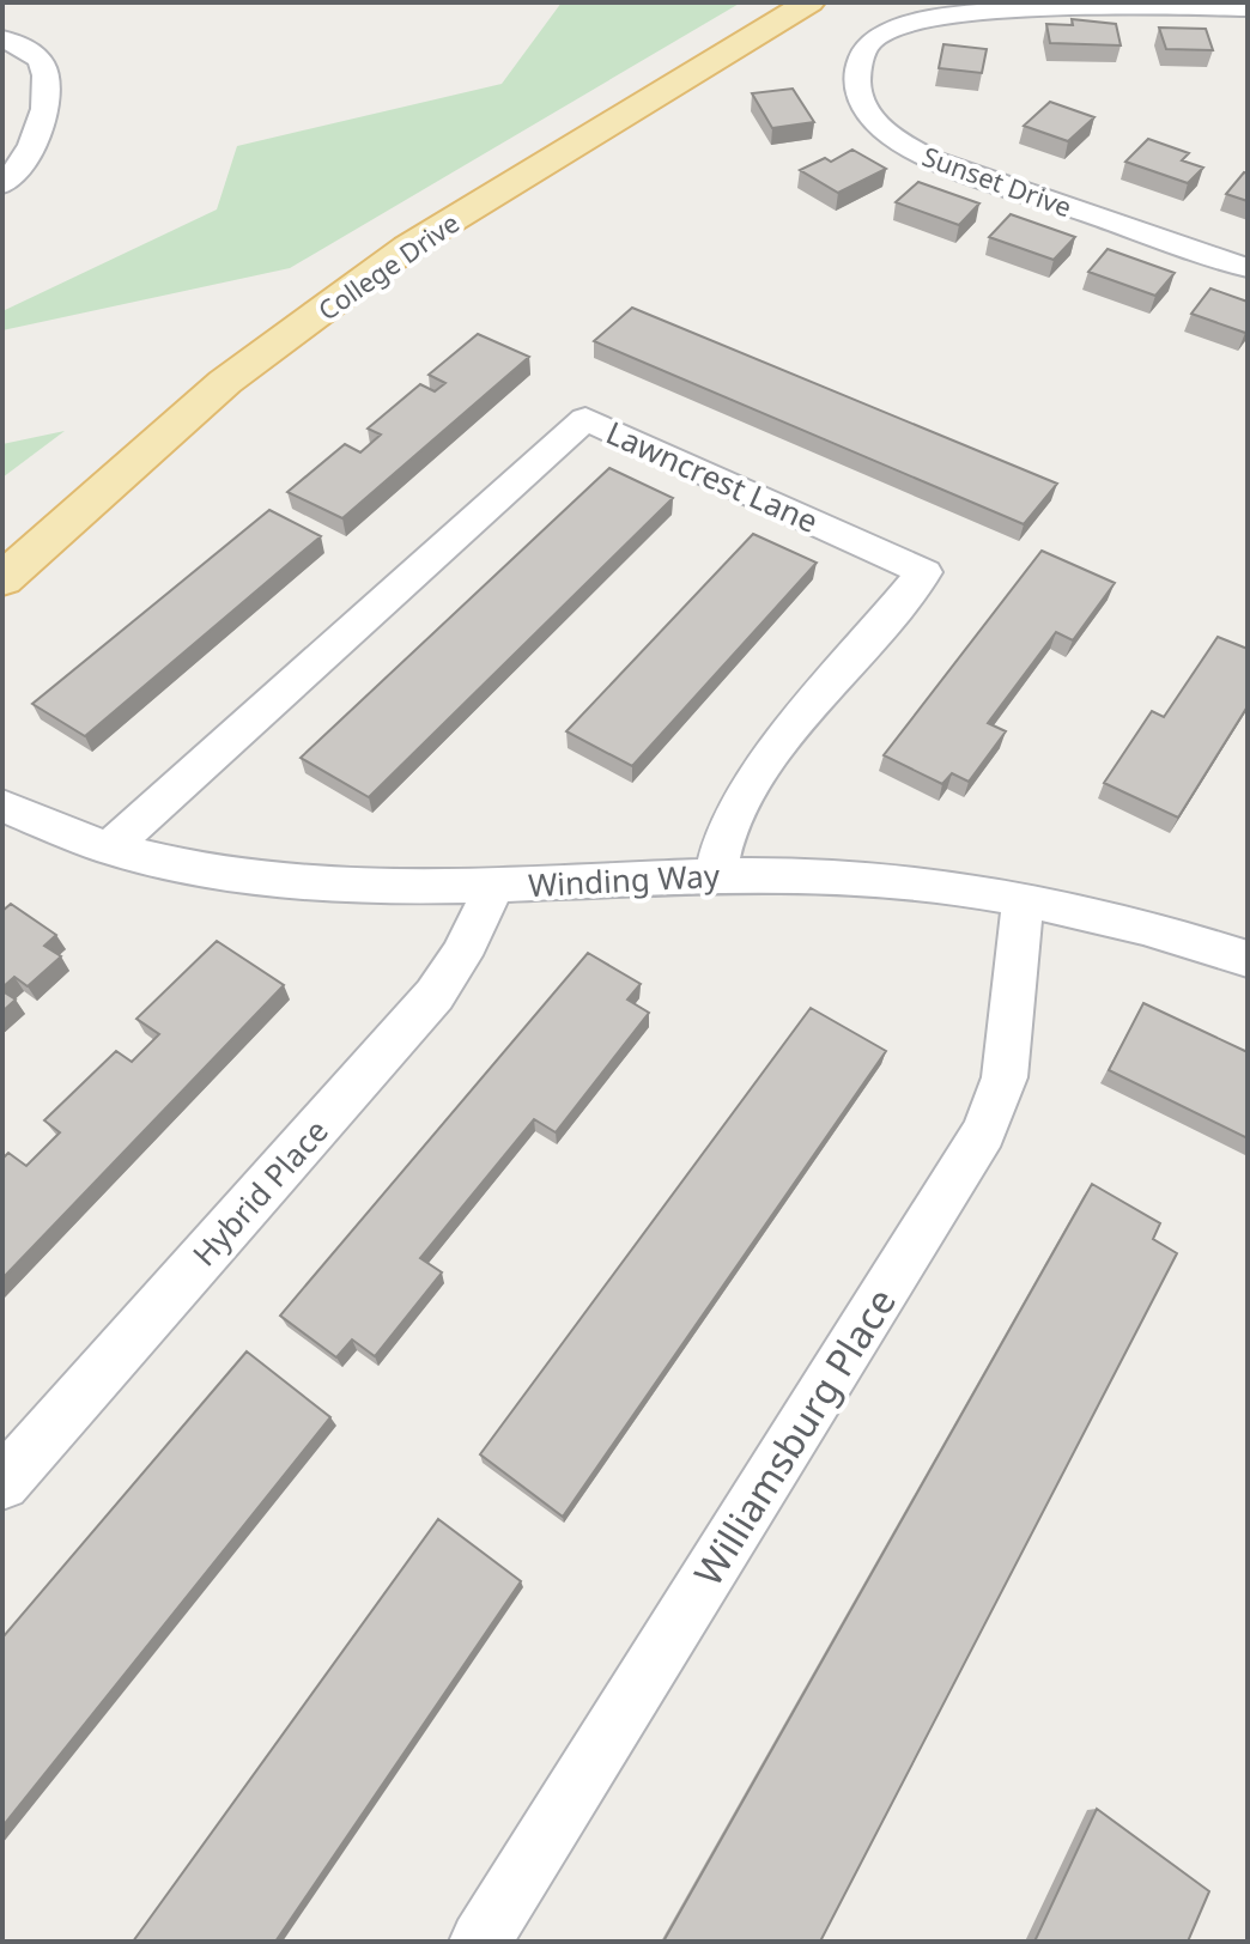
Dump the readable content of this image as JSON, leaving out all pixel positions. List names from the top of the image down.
{
  "streets": {
    "main road": ["College Drive"],
    "street": [
      "Sunset Drive",
      "Lawncrest Lane",
      "Winding Way",
      "Hybrid Place",
      "Williamsburg Place"
    ]
  },
  "crossings": [
    ["Lawncrest Lane", "Winding Way"],
    ["Winding Way", "Hybrid Place"],
    ["Winding Way", "Williamsburg Place"]
  ]
}
